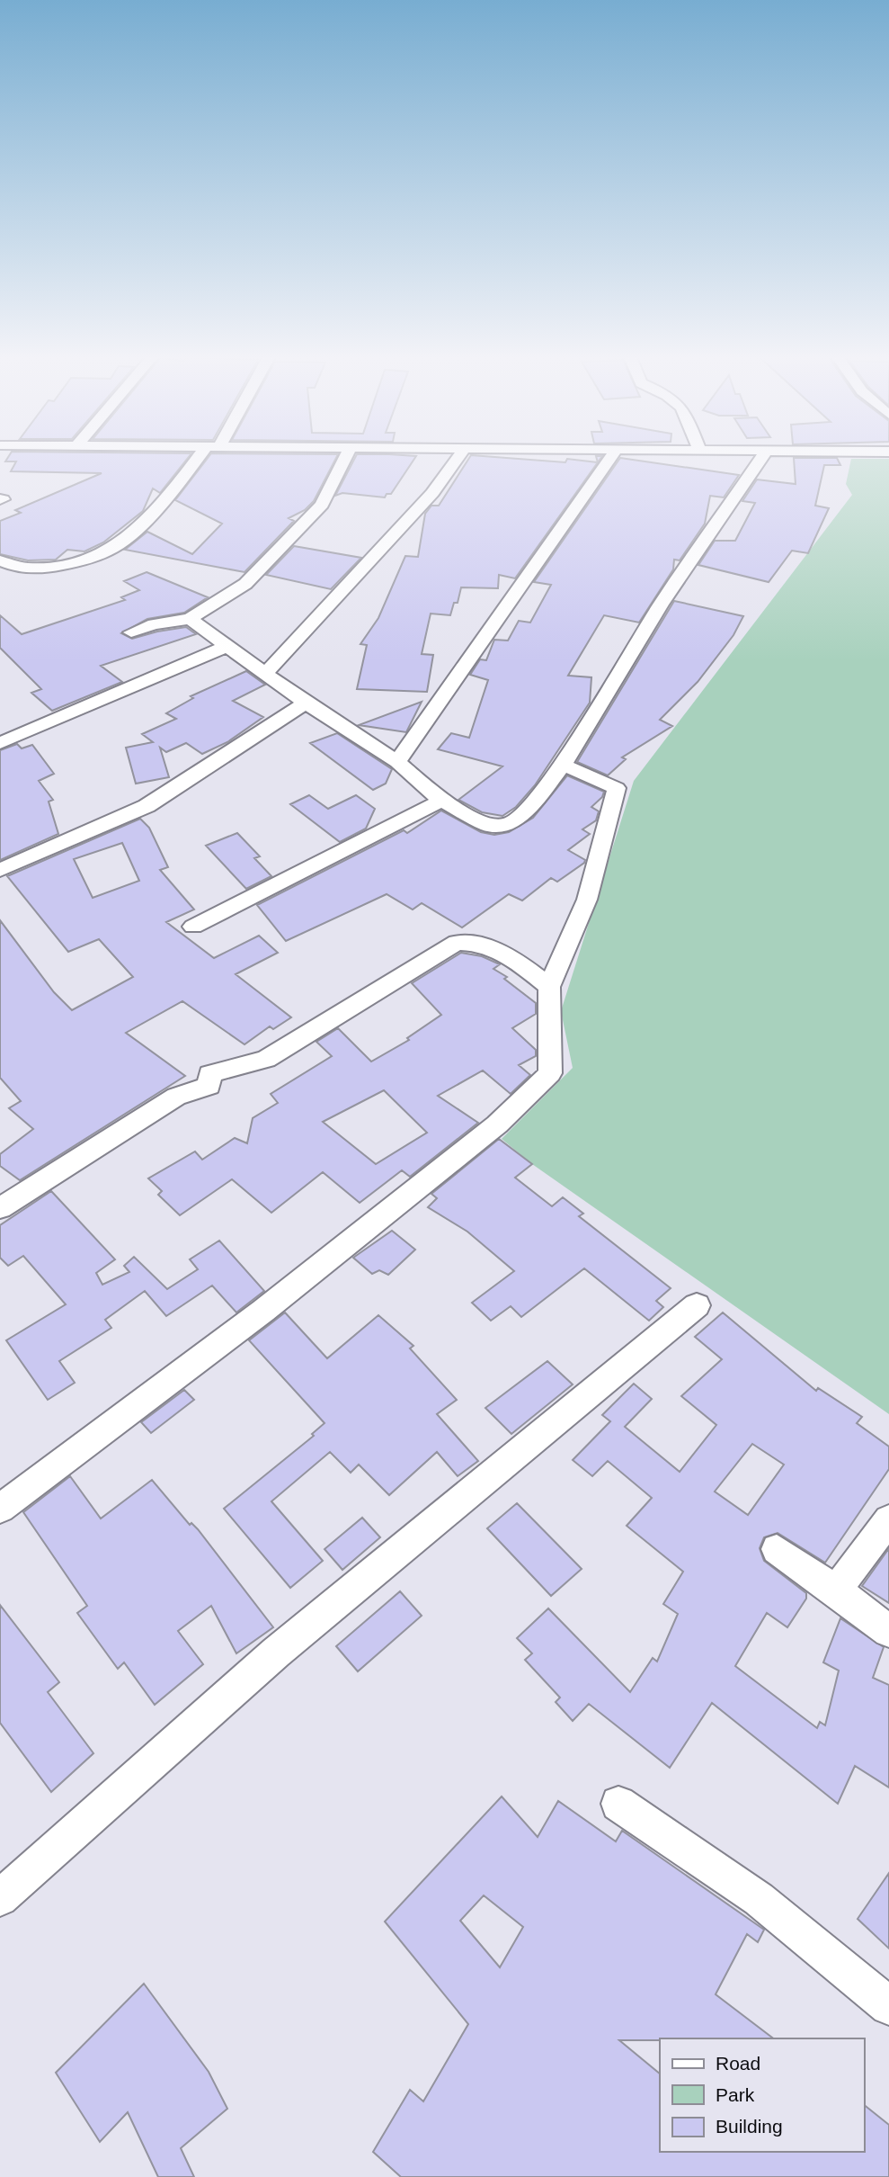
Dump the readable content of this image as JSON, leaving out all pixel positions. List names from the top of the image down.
{
  "legend": ["Road", "Park", "Building"]
}
